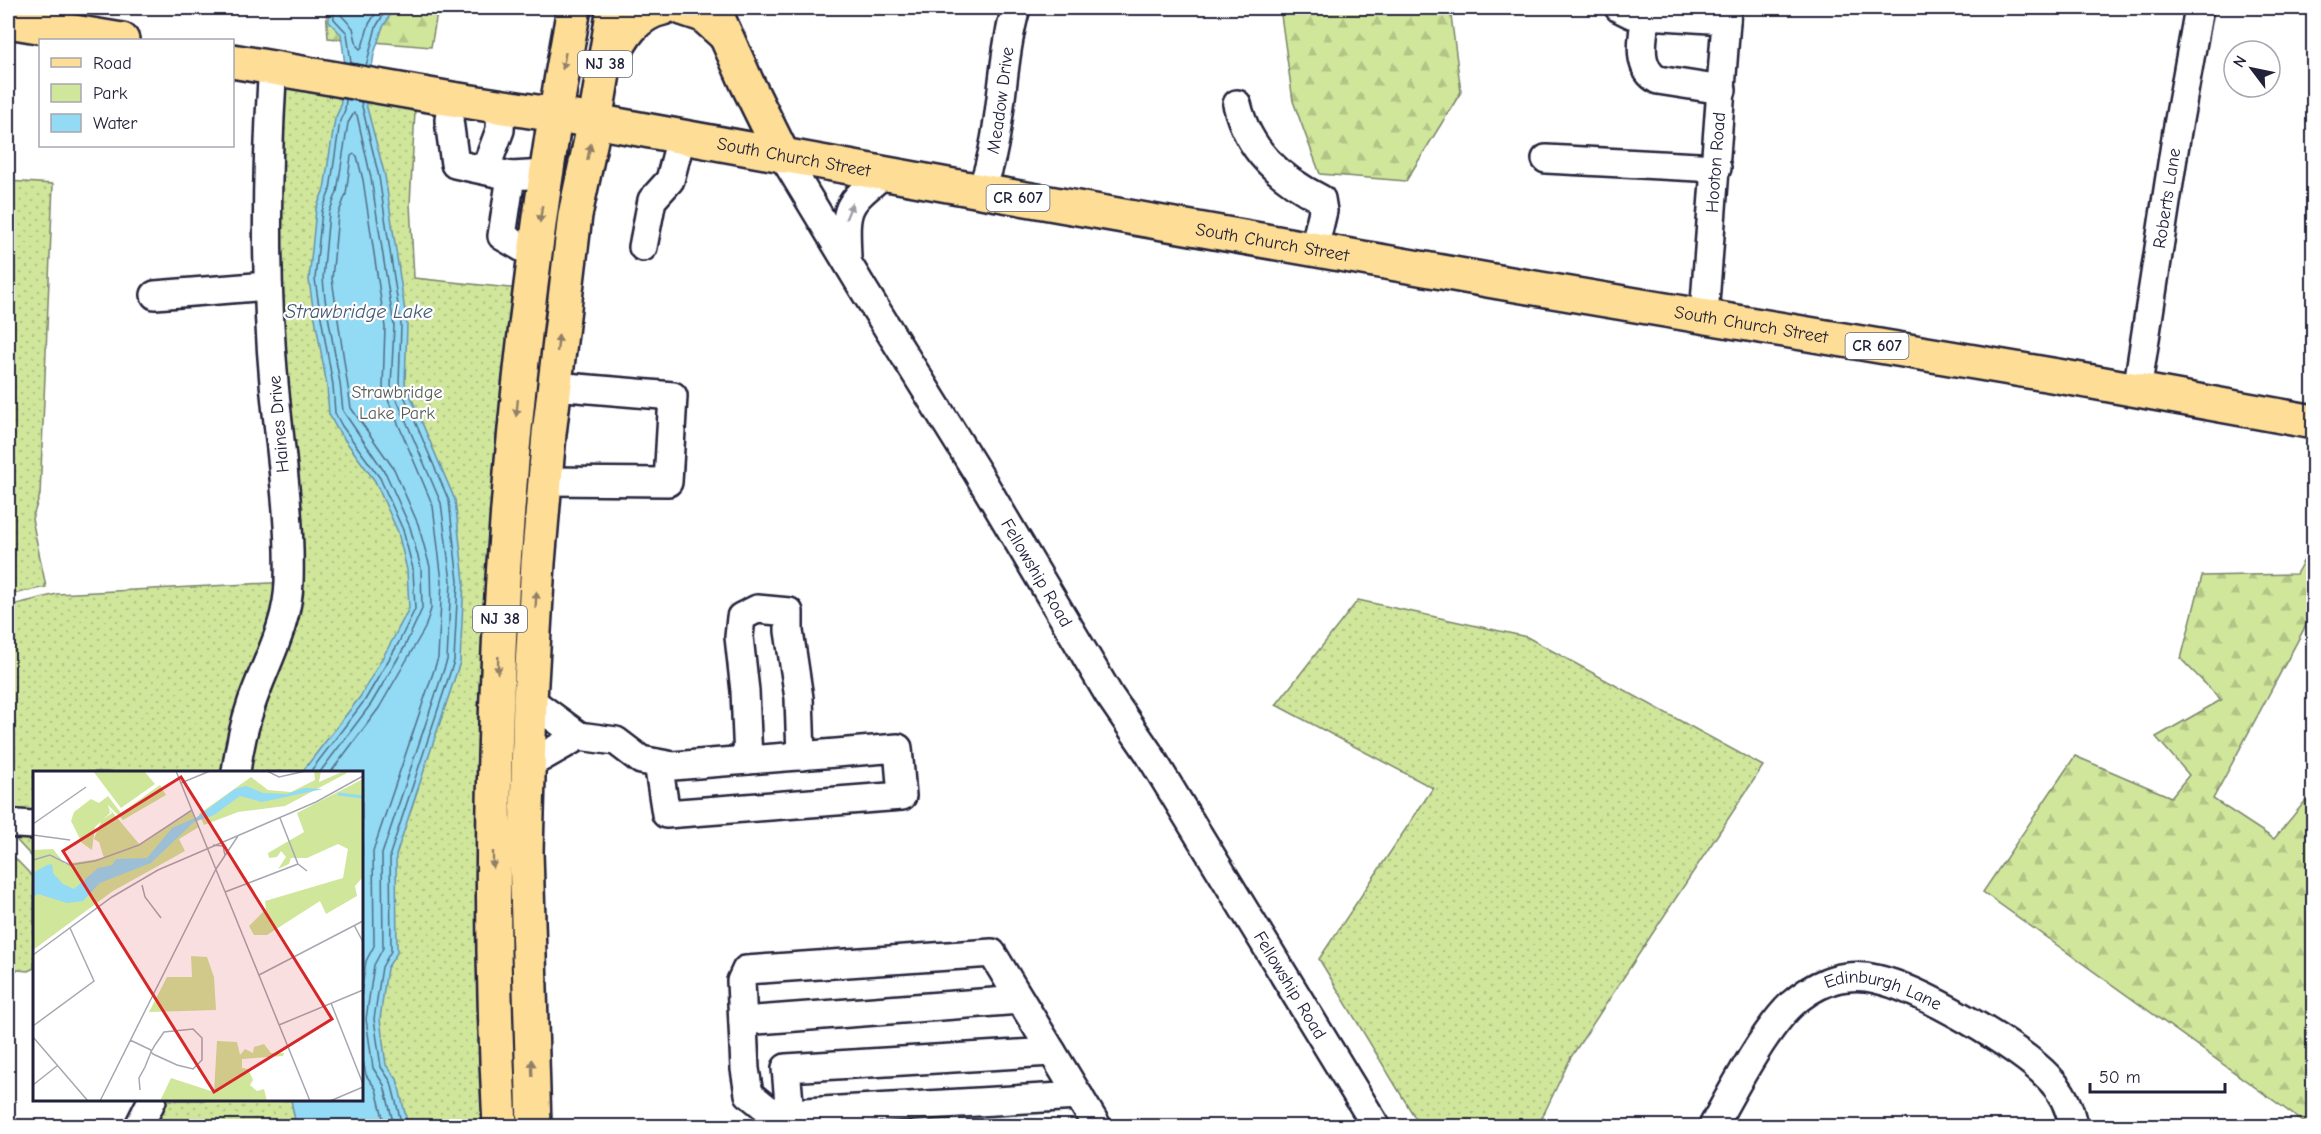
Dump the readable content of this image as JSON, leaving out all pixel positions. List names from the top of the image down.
{
  "streets": {
    "main road": [
      "NJ 38",
      "South Church Street",
      "CR 607",
      "Fellowship Road"
    ],
    "street": [
      "Meadow Drive",
      "Hooton Road",
      "Roberts Lane",
      "Haines Drive",
      "Edinburgh Lane"
    ]
  },
  "crossings": [
    ["NJ 38", "South Church Street"],
    ["Meadow Drive", "South Church Street"],
    ["South Church Street", "Hooton Road"],
    ["South Church Street", "Roberts Lane"],
    ["South Church Street", "Haines Drive"],
    ["South Church Street", "Fellowship Road"]
  ],
  "water": ["Strawbridge Lake"],
  "parks": ["Strawbridge Lake Park"],
  "legend": ["Road", "Park", "Water"],
  "scale_bar": "50 m",
  "north": "top left"
}
